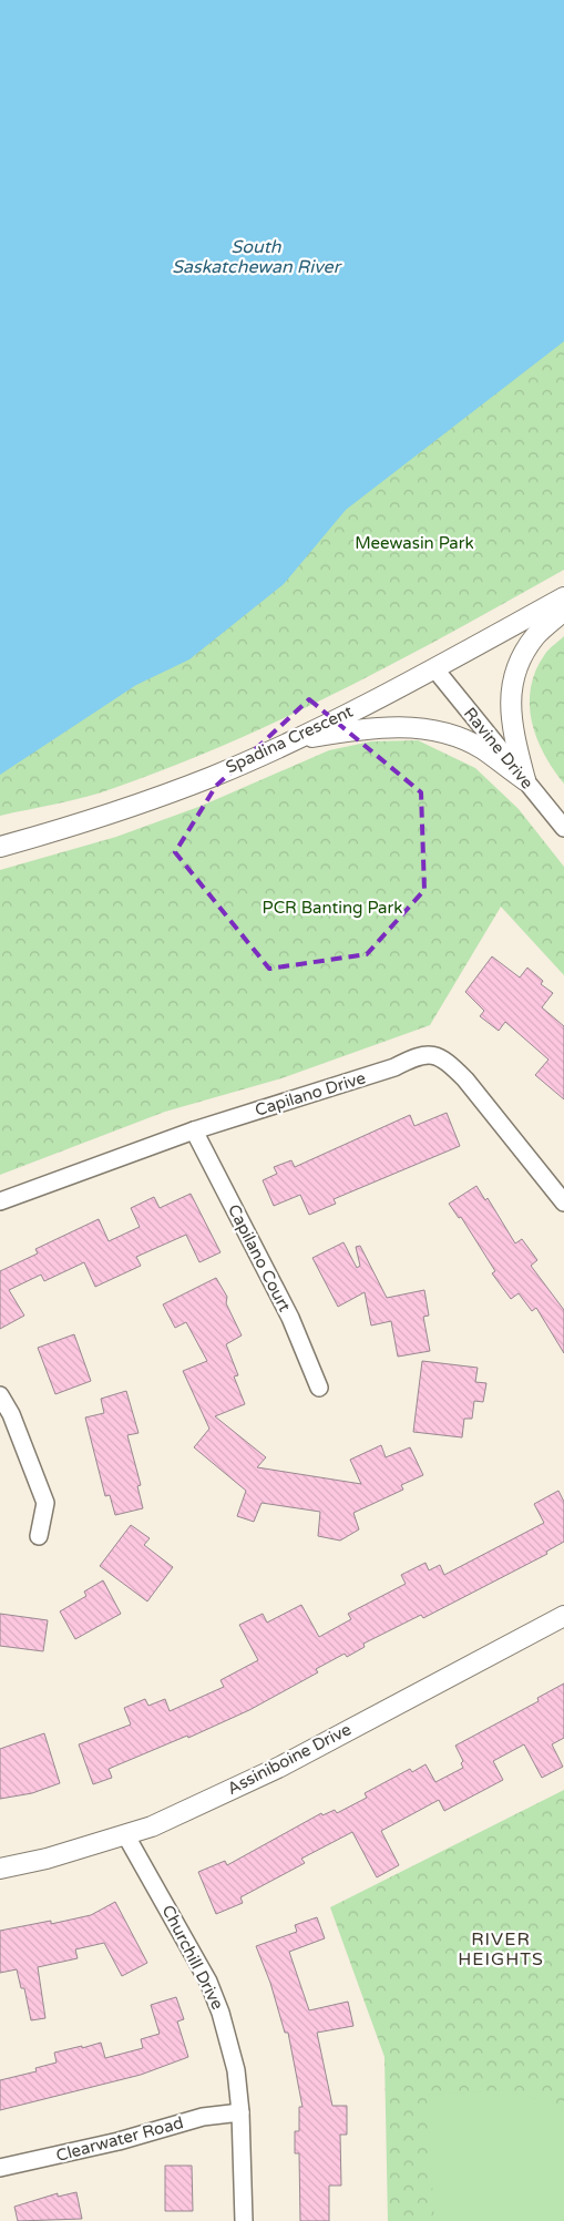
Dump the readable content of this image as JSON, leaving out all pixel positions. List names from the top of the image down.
{
  "streets": {
    "street": [
      "Spadina Crescent",
      "Ravine Drive",
      "Capilano Drive",
      "Capilano Court",
      "Assiniboine Drive",
      "Churchill Drive",
      "Clearwater Road"
    ]
  },
  "crossings": [
    ["Spadina Crescent", "Ravine Drive"],
    ["Capilano Drive", "Capilano Court"],
    ["Assiniboine Drive", "Churchill Drive"],
    ["Churchill Drive", "Clearwater Road"]
  ],
  "districts": ["RIVER HEIGHTS"],
  "water": ["South Saskatchewan River"],
  "parks": ["Meewasin Park", "PCR Banting Park"]
}
